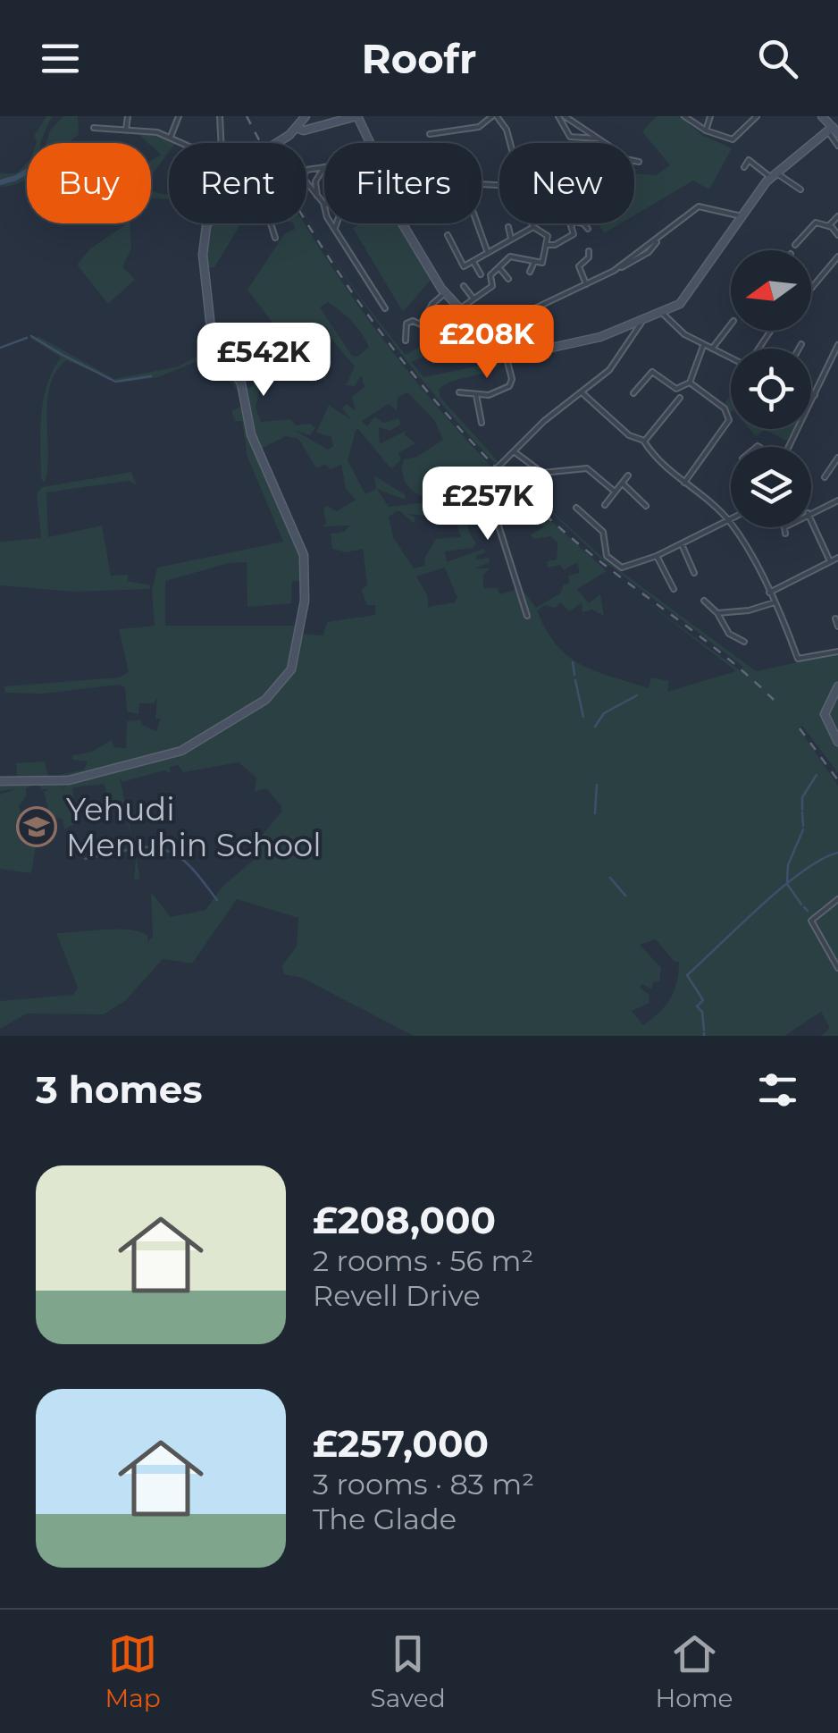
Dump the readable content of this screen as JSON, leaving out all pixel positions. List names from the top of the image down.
{
  "places": {
    "school or university": ["Yehudi Menuhin School"]
  },
  "north": "left",
  "page": {
    "header": "Roofr",
    "chip": [
      "Buy",
      "Rent",
      "Filters",
      "New"
    ],
    "price": ["£208K", "£542K", "£257K"],
    "heading": "3 homes",
    "list": [
      {
        "name": "£208,000",
        "note": "2 rooms · 56 m² · Revell Drive"
      },
      {
        "name": "£257,000",
        "note": "3 rooms · 83 m² · The Glade"
      }
    ],
    "tabs": ["Map", "Saved", "Home"]
  }
}
